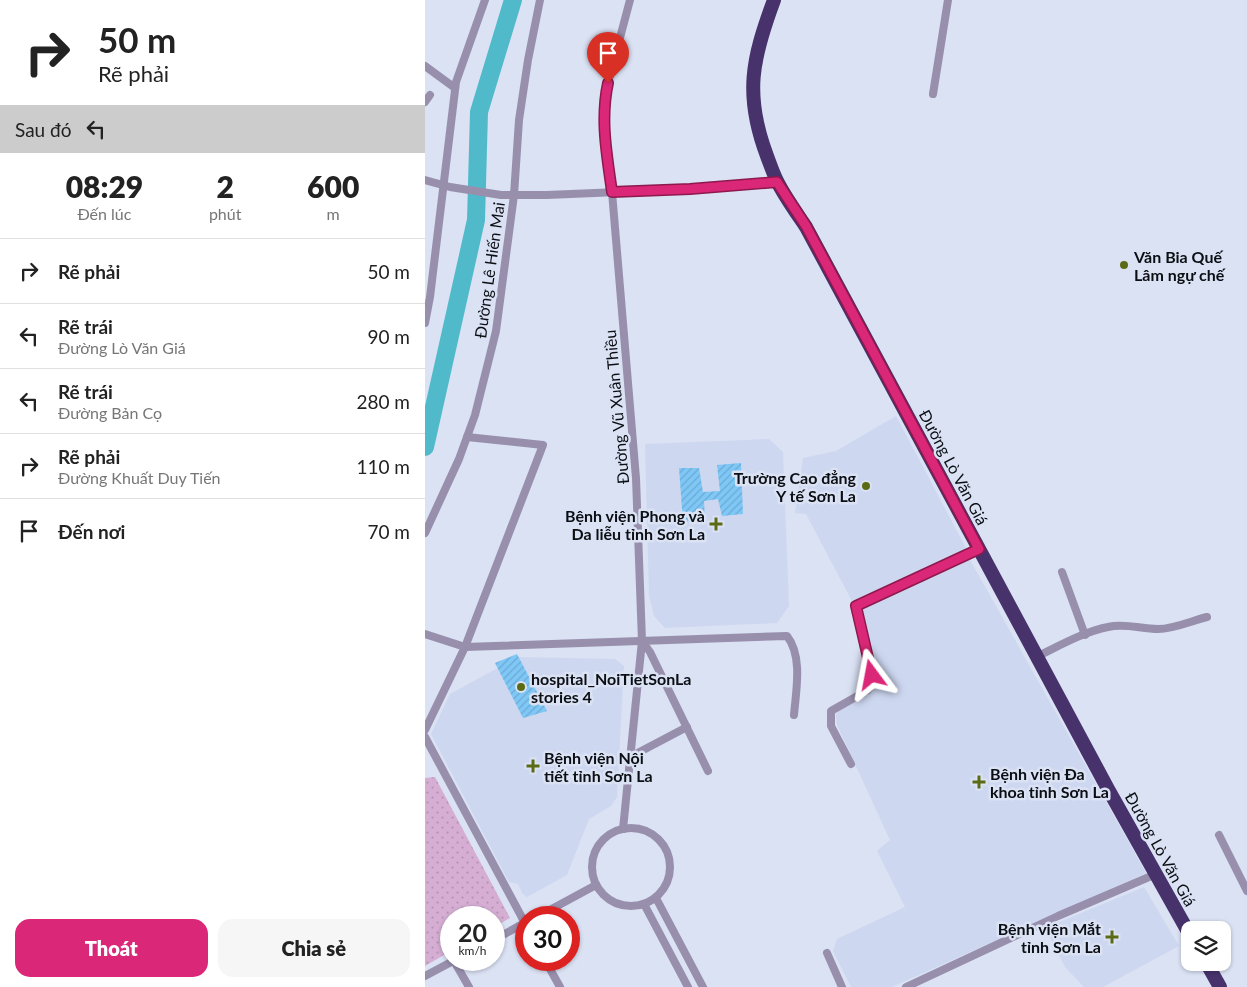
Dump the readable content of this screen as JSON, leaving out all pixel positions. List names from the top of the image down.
{
  "streets": {
    "highway": ["Đường Lò Văn Giá"],
    "street": ["Đường Lê Hiến Mai", "Đường Vũ Xuân Thiều"]
  },
  "places": {
    "other": ["Văn Bia Quế Lâm ngự chế", "Trường Cao đẳng Y tế Sơn La", "hospital_NoiTietSonLa stories 4"],
    "health": [
      "Bệnh viện Phong và Da liễu tỉnh Sơn La",
      "Bệnh viện Nội tiết tỉnh Sơn La",
      "Bệnh viện Đa khoa tỉnh Sơn La",
      "Bệnh viện Mắt tỉnh Sơn La"
    ]
  },
  "page": {
    "turn": ["50 m", "Rẽ phải"],
    "then": "Sau đó",
    "eta": [
      "08:29",
      "Đến lúc",
      "2",
      "phút",
      "600",
      "m"
    ],
    "list": [
      {
        "name": "Rẽ phải",
        "value": "50 m"
      },
      {
        "name": "Rẽ trái",
        "note": "Đường Lò Văn Giá",
        "value": "90 m"
      },
      {
        "name": "Rẽ trái",
        "note": "Đường Bản Cọ",
        "value": "280 m"
      },
      {
        "name": "Rẽ phải",
        "note": "Đường Khuất Duy Tiến",
        "value": "110 m"
      },
      {
        "name": "Đến nơi",
        "value": "70 m"
      }
    ],
    "speed": "20 km/h",
    "limit": "30",
    "buttons": ["Thoát", "Chia sẻ"]
  }
}
